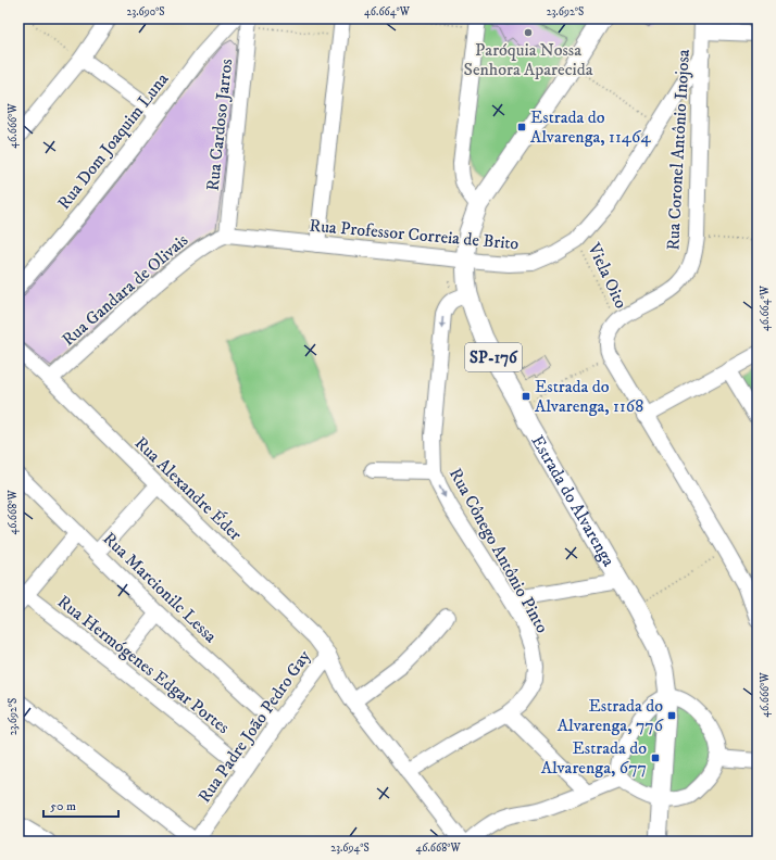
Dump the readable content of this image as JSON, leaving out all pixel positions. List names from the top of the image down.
{
  "streets": {
    "main road": ["SP-176", "Estrada do Alvarenga"],
    "street": [
      "Rua Cardoso Jarros",
      "Rua Dom Joaquim Luna",
      "Rua Coronel Antônio Inojosa",
      "Rua Professor Correia de Brito",
      "Rua Gandara de Olivais",
      "Rua Alexandre Éder",
      "Rua Cônego Antônio Pinto",
      "Rua Marcionilc Lessa",
      "Rua Hermógenes Edgar Portes",
      "Rua Padre João Pedro Gay"
    ],
    "path": ["Viela Oito"]
  },
  "crossings": [
    ["Rua Cardoso Jarros", "Rua Dom Joaquim Luna"],
    ["Rua Cardoso Jarros", "Rua Professor Correia de Brito"],
    ["Rua Cardoso Jarros", "Rua Gandara de Olivais"],
    ["Rua Coronel Antônio Inojosa", "Rua Professor Correia de Brito"],
    ["Rua Coronel Antônio Inojosa", "Viela Oito"],
    ["Rua Professor Correia de Brito", "Viela Oito"],
    ["Rua Professor Correia de Brito", "Rua Gandara de Olivais"],
    ["Rua Professor Correia de Brito", "Estrada do Alvarenga"],
    ["Rua Gandara de Olivais", "Rua Alexandre Éder"],
    ["Rua Alexandre Éder", "Rua Cônego Antônio Pinto"],
    ["Rua Alexandre Éder", "Rua Padre João Pedro Gay"],
    ["Estrada do Alvarenga", "Rua Cônego Antônio Pinto"],
    ["Rua Marcionilc Lessa", "Rua Padre João Pedro Gay"],
    ["Rua Hermógenes Edgar Portes", "Rua Padre João Pedro Gay"]
  ],
  "one_way": ["Rua Cônego Antônio Pinto"],
  "places": {
    "other": ["Paróquia Nossa Senhora Aparecida"],
    "transit": [
      "Estrada do Alvarenga, 11464",
      "Estrada do Alvarenga, 1168",
      "Estrada do Alvarenga, 776",
      "Estrada do Alvarenga, 677"
    ]
  },
  "scale_bar": "50 m",
  "coordinates": [
    "23.690°S",
    "46.664°W",
    "23.692°S",
    "46.666°W",
    "46.668°W",
    "23.694°S"
  ]
}
